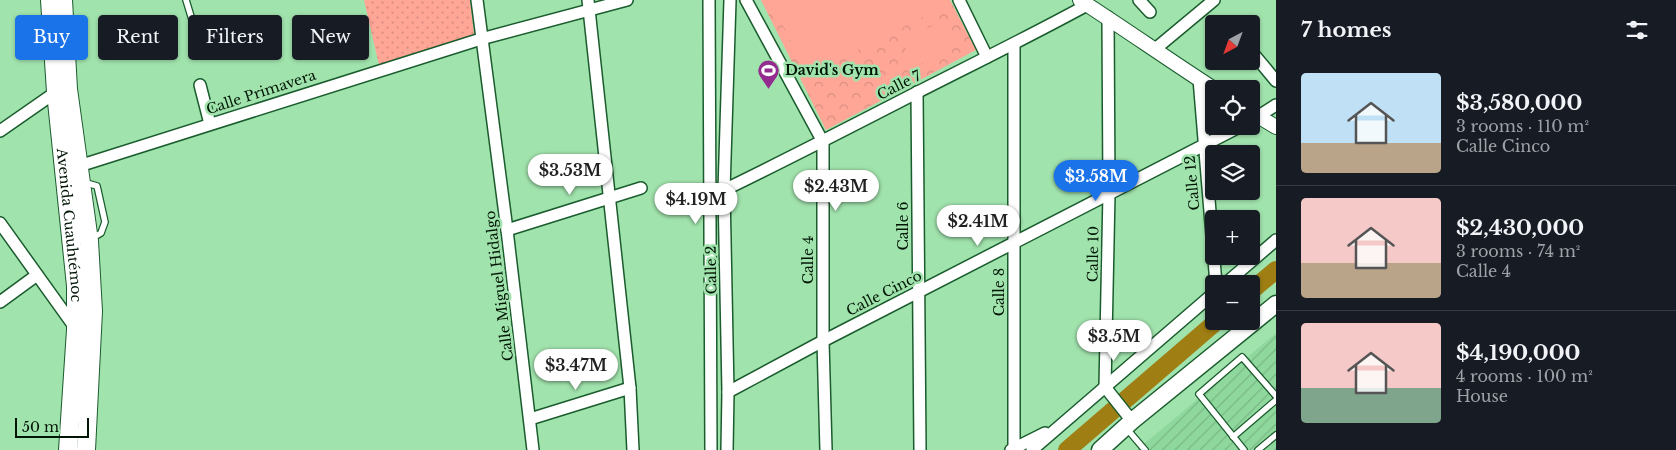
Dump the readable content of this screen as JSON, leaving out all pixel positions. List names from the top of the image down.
{
  "streets": {
    "main road": ["Avenida Cuauhtémoc"],
    "street": [
      "Calle 7",
      "Calle Primavera",
      "Calle 12",
      "Calle 6",
      "Calle 10",
      "Calle 4",
      "Calle 2",
      "Calle Miguel Hidalgo",
      "Calle 8",
      "Calle Cinco"
    ]
  },
  "crossings": [
    ["Calle 7", "Calle 6"],
    ["Calle 7", "Calle 4"],
    ["Calle 7", "Calle 2"],
    ["Calle 7", "Calle 8"],
    ["Calle Primavera", "Calle Miguel Hidalgo"],
    ["Calle 12", "Calle Cinco"],
    ["Calle 6", "Calle Cinco"],
    ["Calle 10", "Calle Cinco"],
    ["Calle 4", "Calle Cinco"],
    ["Calle 2", "Calle Cinco"],
    ["Calle 8", "Calle Cinco"]
  ],
  "places": {
    "sports": ["David's Gym"]
  },
  "scale_bar": "50 m",
  "north": "bottom left",
  "page": {
    "heading": "7 homes",
    "map_buttons": ["+", "−"],
    "chip": [
      "Buy",
      "Rent",
      "Filters",
      "New"
    ],
    "list": [
      {
        "name": "$3,580,000",
        "note": "3 rooms · 110 m² · Calle Cinco"
      },
      {
        "name": "$2,430,000",
        "note": "3 rooms · 74 m² · Calle 4"
      },
      {
        "name": "$4,190,000",
        "note": "4 rooms · 100 m² · House"
      }
    ],
    "price": [
      "$3.53M",
      "$3.58M",
      "$2.43M",
      "$4.19M",
      "$2.41M",
      "$3.5M",
      "$3.47M"
    ],
    "scale": "50 m"
  }
}
